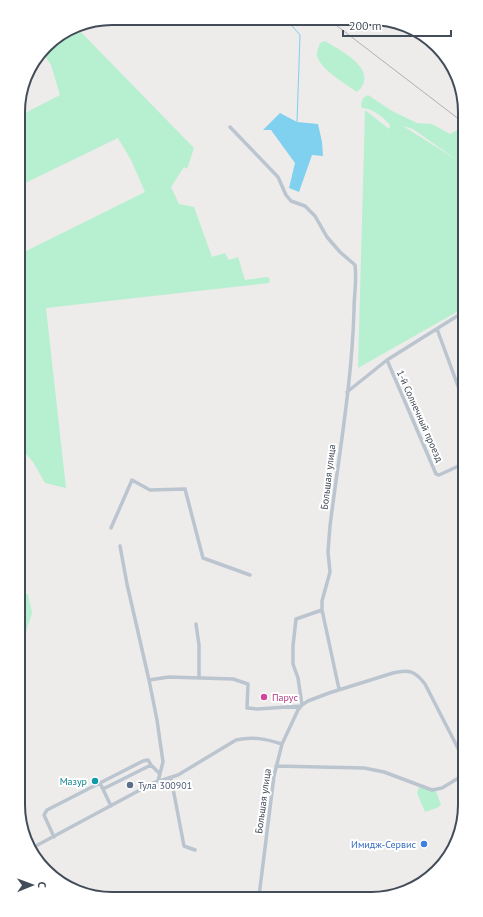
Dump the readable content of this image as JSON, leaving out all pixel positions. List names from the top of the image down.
{
  "streets": {
    "street": ["1-й Солнечный проезд", "Большая улица"]
  },
  "places": [
    "Парус",
    "Мазур",
    "Тула 300901",
    "Имидж-Сервис"
  ],
  "scale_bar": "200 m",
  "north": "right"
}
